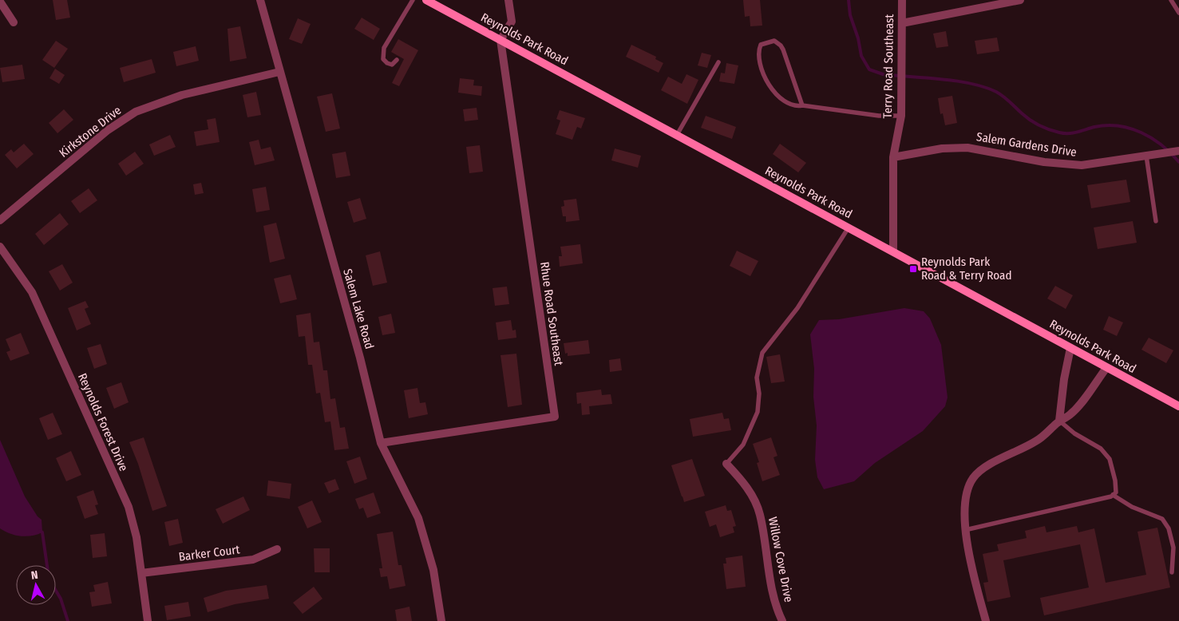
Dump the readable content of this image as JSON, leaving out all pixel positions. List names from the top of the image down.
{
  "streets": {
    "main road": ["Reynolds Park Road"],
    "street": [
      "Terry Road Southeast",
      "Kirkstone Drive",
      "Salem Gardens Drive",
      "Salem Lake Road",
      "Rhue Road Southeast",
      "Reynolds Forest Drive",
      "Barker Court",
      "Willow Cove Drive"
    ]
  },
  "crossings": [
    ["Reynolds Park Road", "Terry Road Southeast"],
    ["Reynolds Park Road", "Rhue Road Southeast"],
    ["Terry Road Southeast", "Salem Gardens Drive"],
    ["Kirkstone Drive", "Salem Lake Road"],
    ["Salem Lake Road", "Rhue Road Southeast"],
    ["Reynolds Forest Drive", "Barker Court"]
  ],
  "places": {
    "transit": ["Reynolds Park Road & Terry Road"]
  },
  "north": "top"
}
